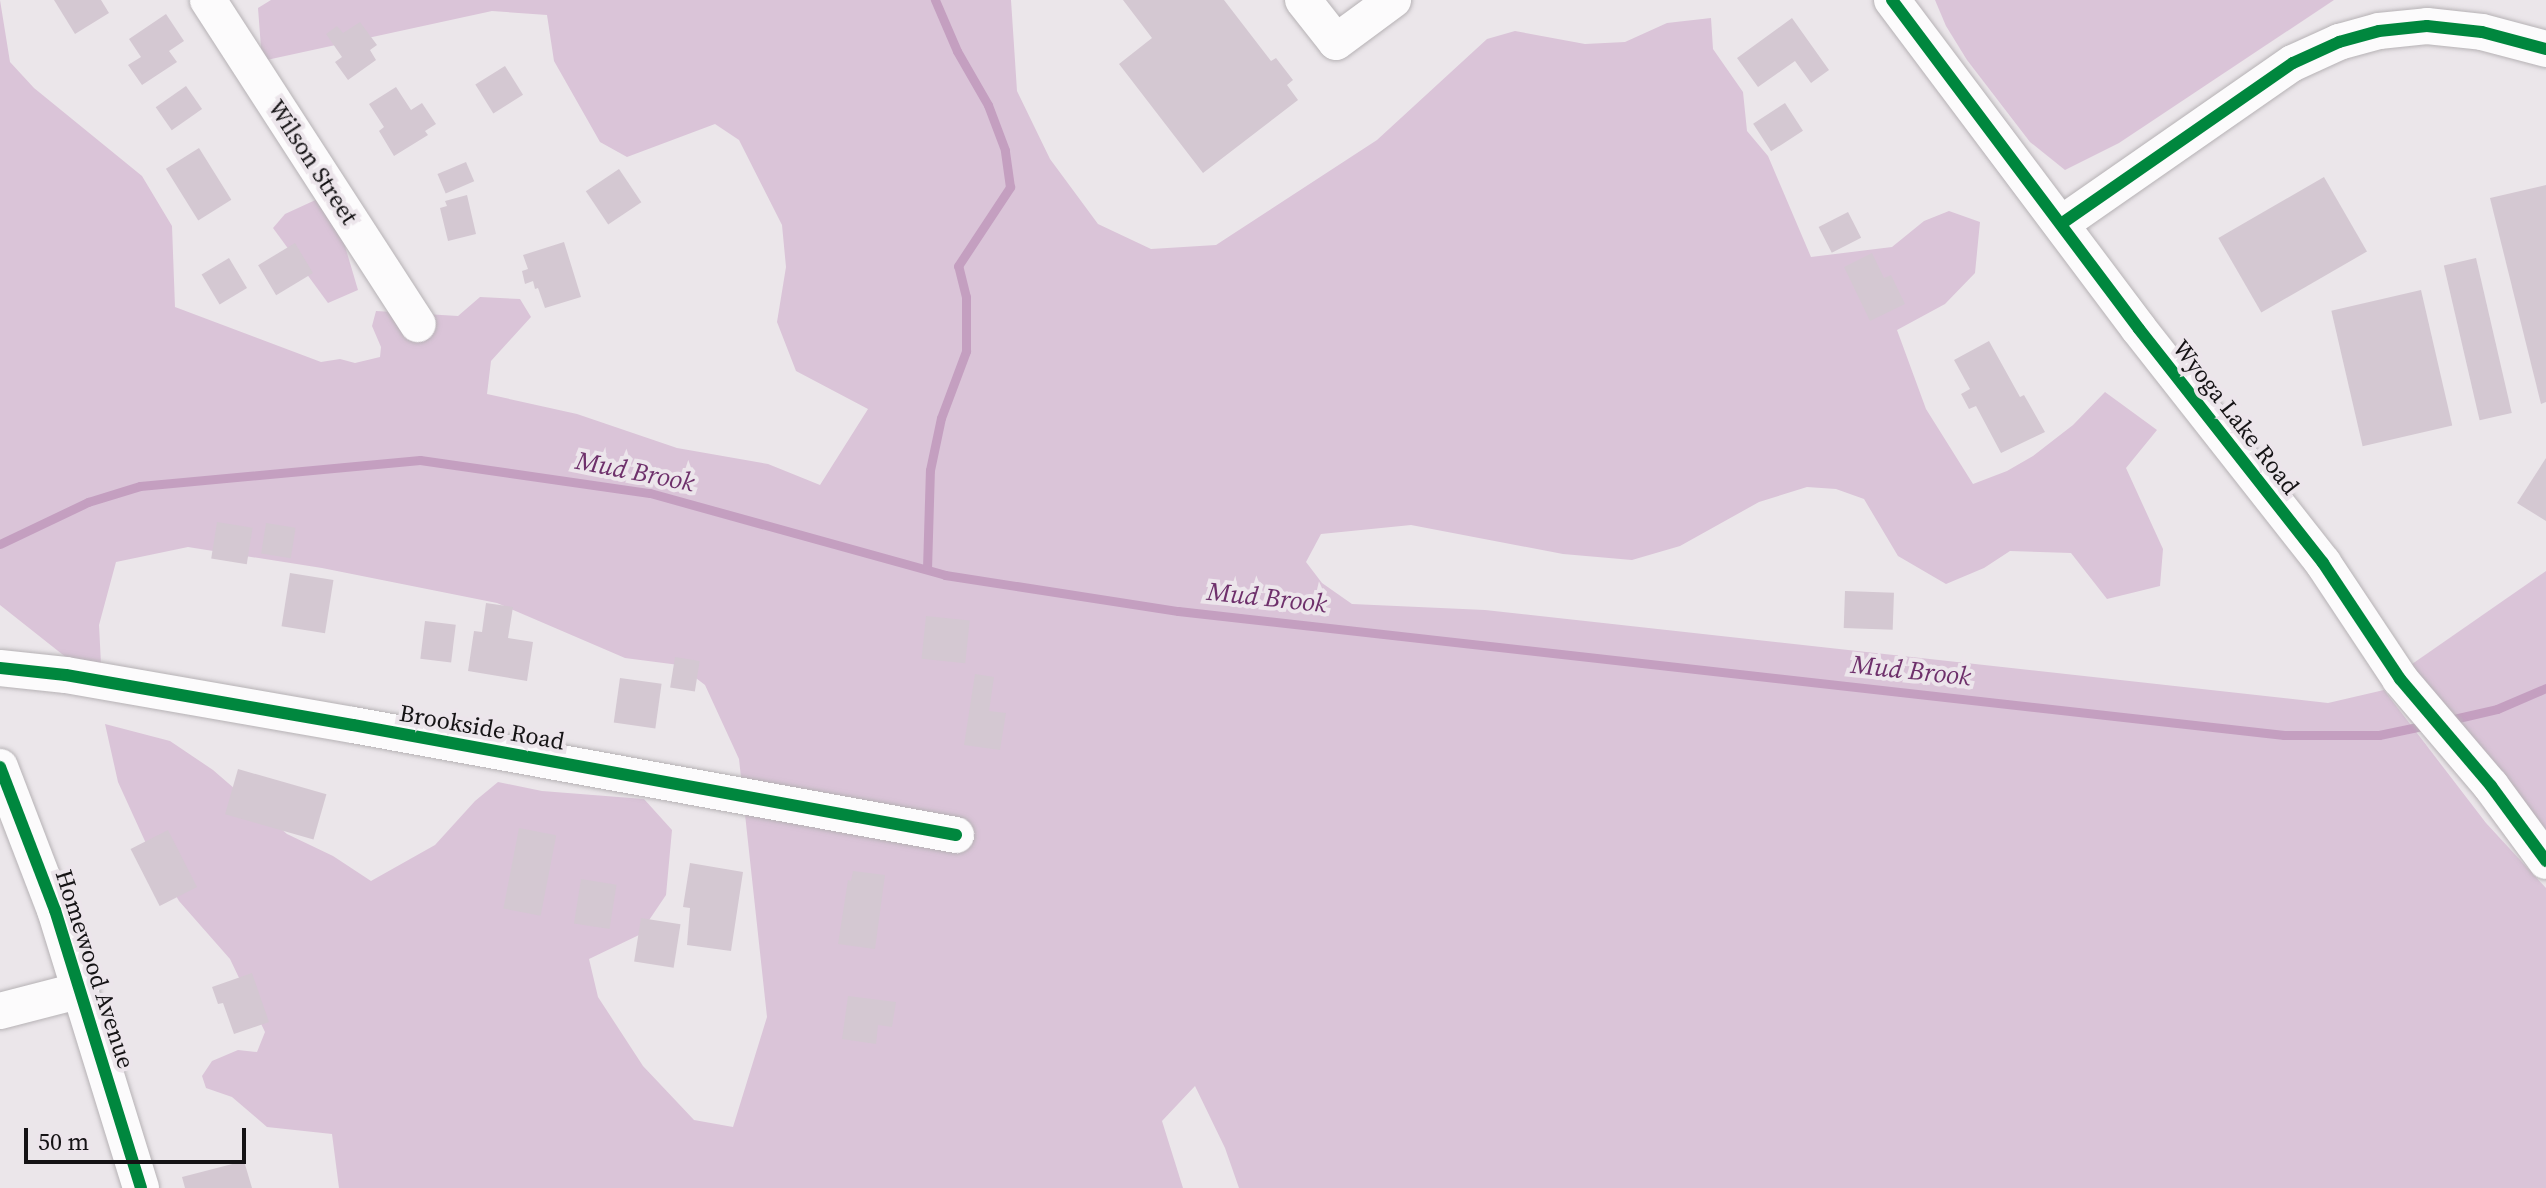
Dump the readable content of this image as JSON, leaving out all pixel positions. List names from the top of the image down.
{
  "streets": {
    "street": [
      "Wilson Street",
      "Wyoga Lake Road",
      "Brookside Road",
      "Homewood Avenue"
    ]
  },
  "water": ["Mud Brook"],
  "scale_bar": "50 m"
}
